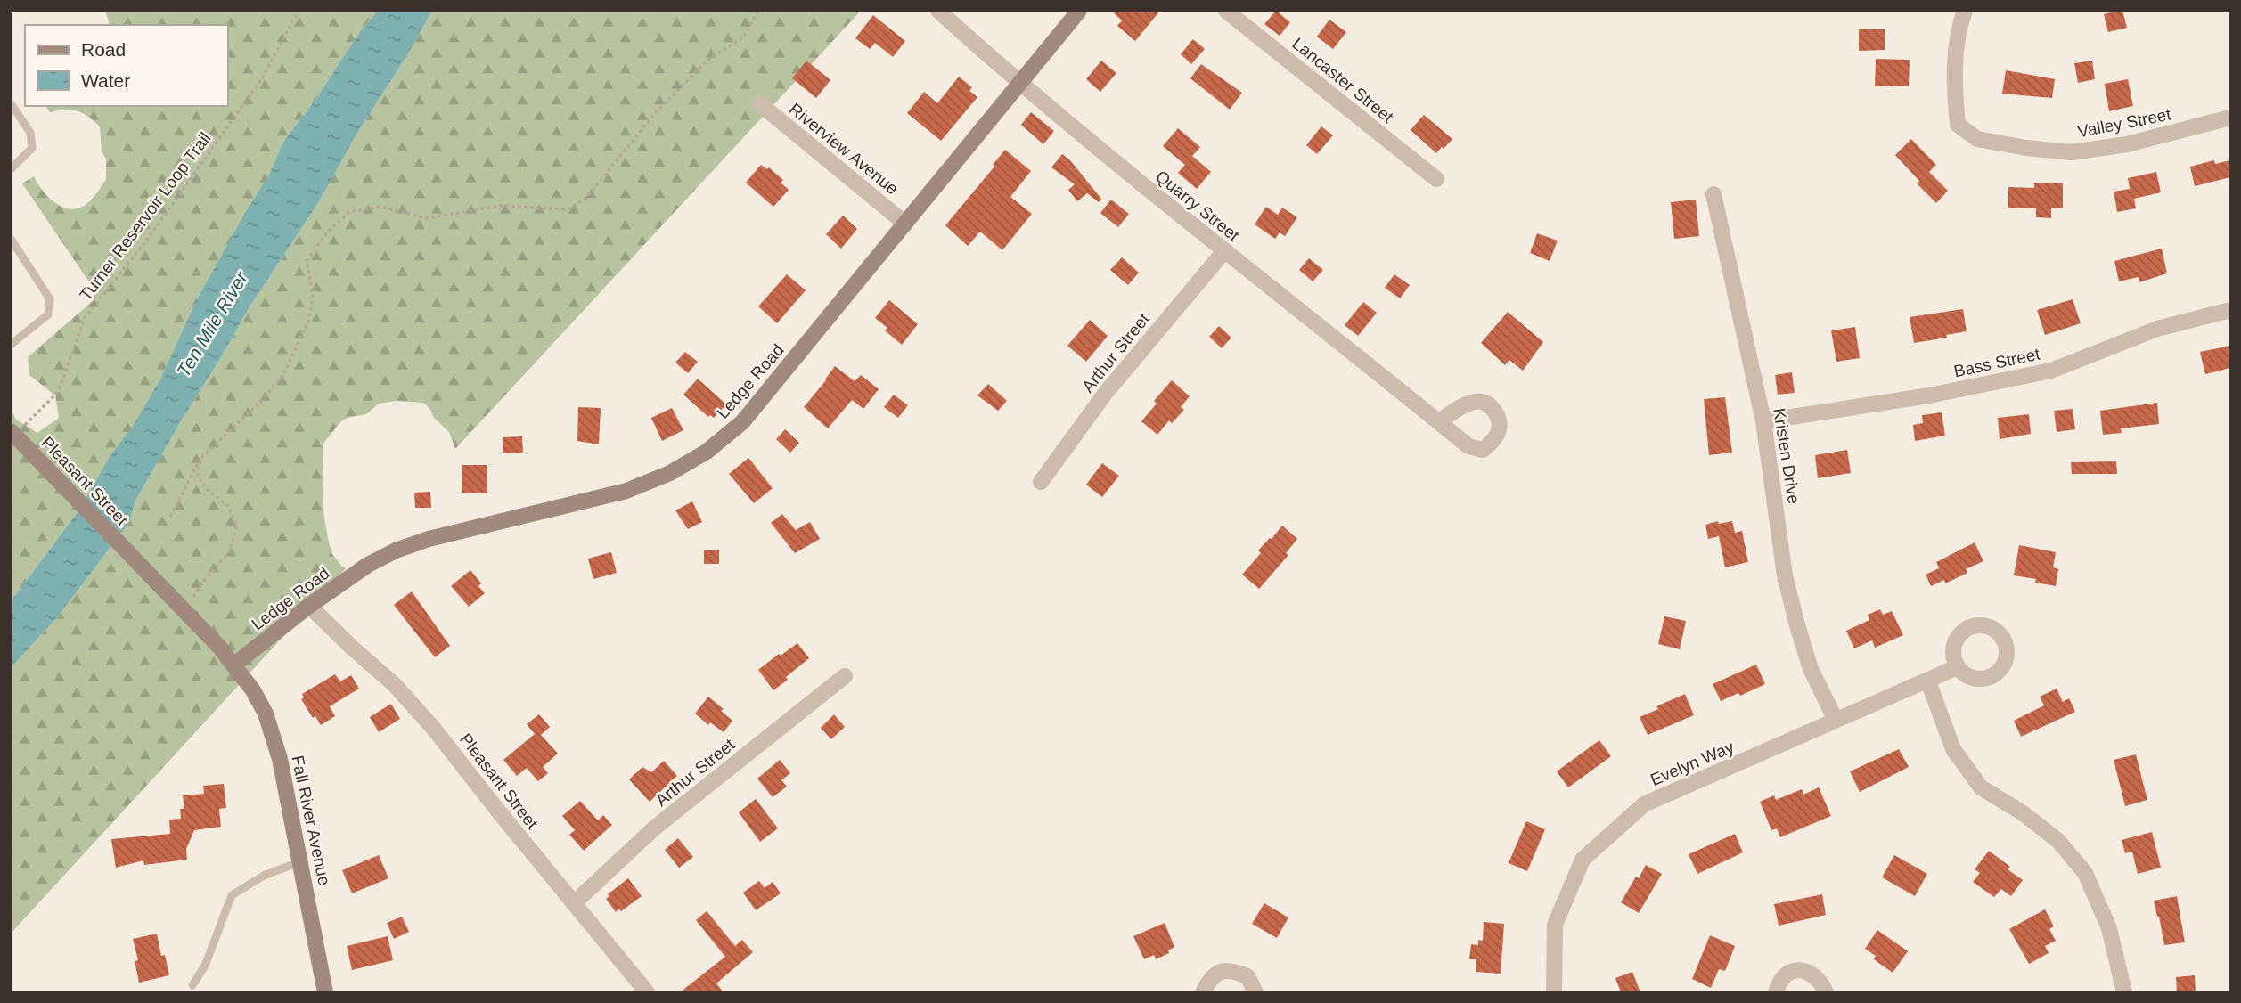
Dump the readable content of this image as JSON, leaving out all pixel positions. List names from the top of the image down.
{
  "streets": {
    "street": [
      "Lancaster Street",
      "Valley Street",
      "Riverview Avenue",
      "Quarry Street",
      "Arthur Street",
      "Bass Street",
      "Ledge Road",
      "Kristen Drive",
      "Pleasant Street",
      "Evelyn Way",
      "Fall River Avenue"
    ],
    "path": ["Turner Reservoir Loop Trail"]
  },
  "crossings": [
    ["Riverview Avenue", "Ledge Road"],
    ["Quarry Street", "Arthur Street"],
    ["Quarry Street", "Ledge Road"],
    ["Turner Reservoir Loop Trail", "Pleasant Street"],
    ["Arthur Street", "Pleasant Street"],
    ["Bass Street", "Kristen Drive"],
    ["Ledge Road", "Pleasant Street"],
    ["Ledge Road", "Fall River Avenue"],
    ["Kristen Drive", "Evelyn Way"],
    ["Pleasant Street", "Fall River Avenue"]
  ],
  "water": ["Ten Mile River"],
  "legend": ["Road", "Water"]
}
